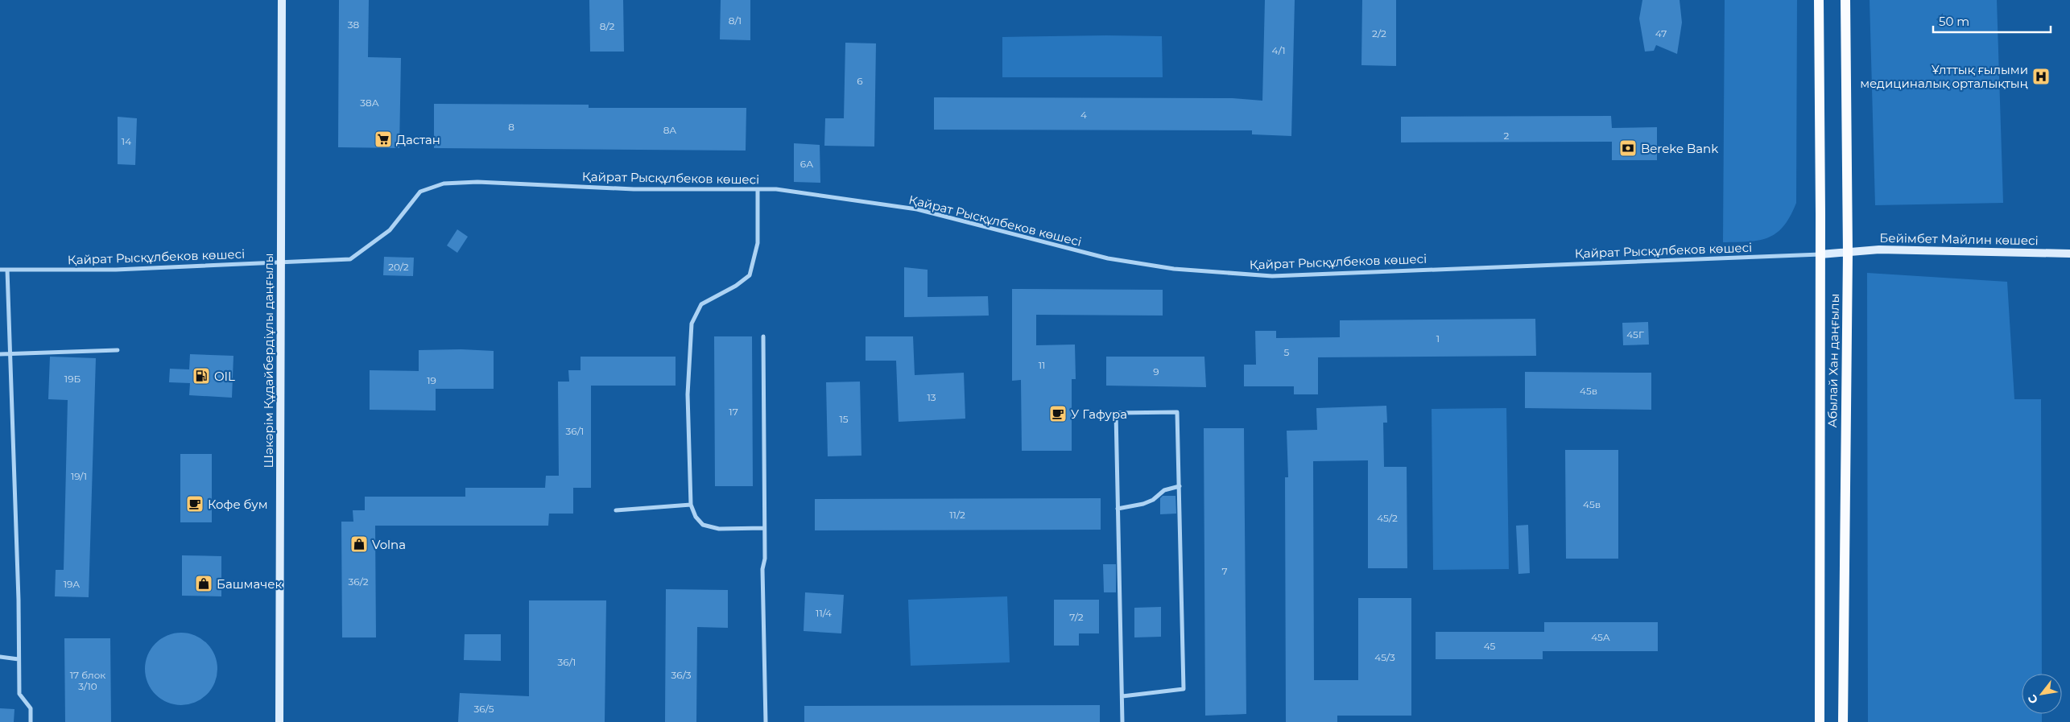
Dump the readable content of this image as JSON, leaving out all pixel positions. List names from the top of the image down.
{
  "streets": {
    "main road": ["Бейімбет Майлин көшесі", "Шәкәрім Құдайбердіұлы даңғылы", "Абылай Хан даңғылы"],
    "street": ["Қайрат Рысқұлбеков көшесі"]
  },
  "crossings": [
    ["Қайрат Рысқұлбеков көшесі", "Бейімбет Майлин көшесі"],
    ["Қайрат Рысқұлбеков көшесі", "Шәкәрім Құдайбердіұлы даңғылы"],
    ["Қайрат Рысқұлбеков көшесі", "Абылай Хан даңғылы"],
    ["Бейімбет Майлин көшесі", "Абылай Хан даңғылы"]
  ],
  "places": {
    "hospital": ["Ұлттық ғылыми медициналық орталықтың"],
    "supermarket": ["Дастан"],
    "bank": ["Bereke Bank"],
    "fuel station": ["OIL"],
    "cafe": ["У Гафура", "Кофе бум"],
    "shop": ["Volna", "Башмачек"]
  },
  "house_numbers": [
    "8/1",
    "38",
    "8/2",
    "2/2",
    "47",
    "4/1",
    "6",
    "38А",
    "4",
    "8",
    "8А",
    "2",
    "14",
    "6А",
    "20/2",
    "45Г",
    "1",
    "5",
    "11",
    "9",
    "19Б",
    "19",
    "45в",
    "13",
    "17",
    "15",
    "36/1",
    "19/1",
    "45в",
    "11/2",
    "45/2",
    "7",
    "36/2",
    "19А",
    "11/4",
    "7/2",
    "45А",
    "45",
    "45/3",
    "36/1",
    "17 блок 3/10",
    "36/3",
    "36/5"
  ],
  "scale_bar": "50 m",
  "north": "bottom left"
}
